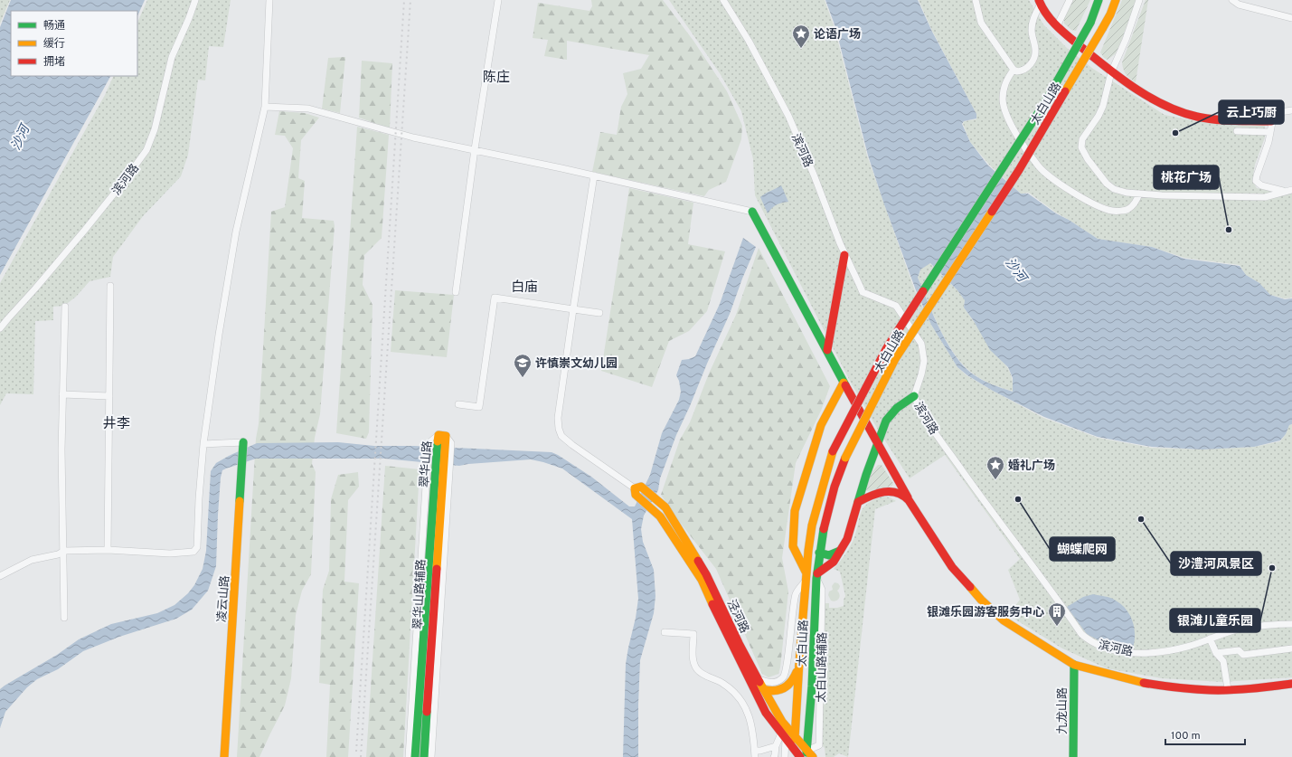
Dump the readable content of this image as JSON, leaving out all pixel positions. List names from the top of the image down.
{
  "streets": {
    "street": [
      "太白山路",
      "滨河路",
      "翠华山路",
      "翠华山路辅路",
      "凌云山路",
      "泾河路",
      "太白山路辅路",
      "九龙山路"
    ]
  },
  "crossings": [
    ["太白山路", "泾河路"],
    ["太白山路", "太白山路辅路"],
    ["翠华山路", "翠华山路辅路"],
    ["泾河路", "太白山路辅路"]
  ],
  "districts": ["陈庄", "白庙", "井李"],
  "water": ["沙河"],
  "places": {
    "place": ["论语广场", "婚礼广场"],
    "other": [
      "云上巧厨",
      "桃花广场",
      "蝴蝶爬网",
      "沙澧河风景区",
      "银滩儿童乐园"
    ],
    "school or university": ["许慎崇文幼儿园"],
    "building": ["银滩乐园游客服务中心"]
  },
  "legend": ["畅通", "缓行", "拥堵"],
  "scale_bar": "100 m"
}
